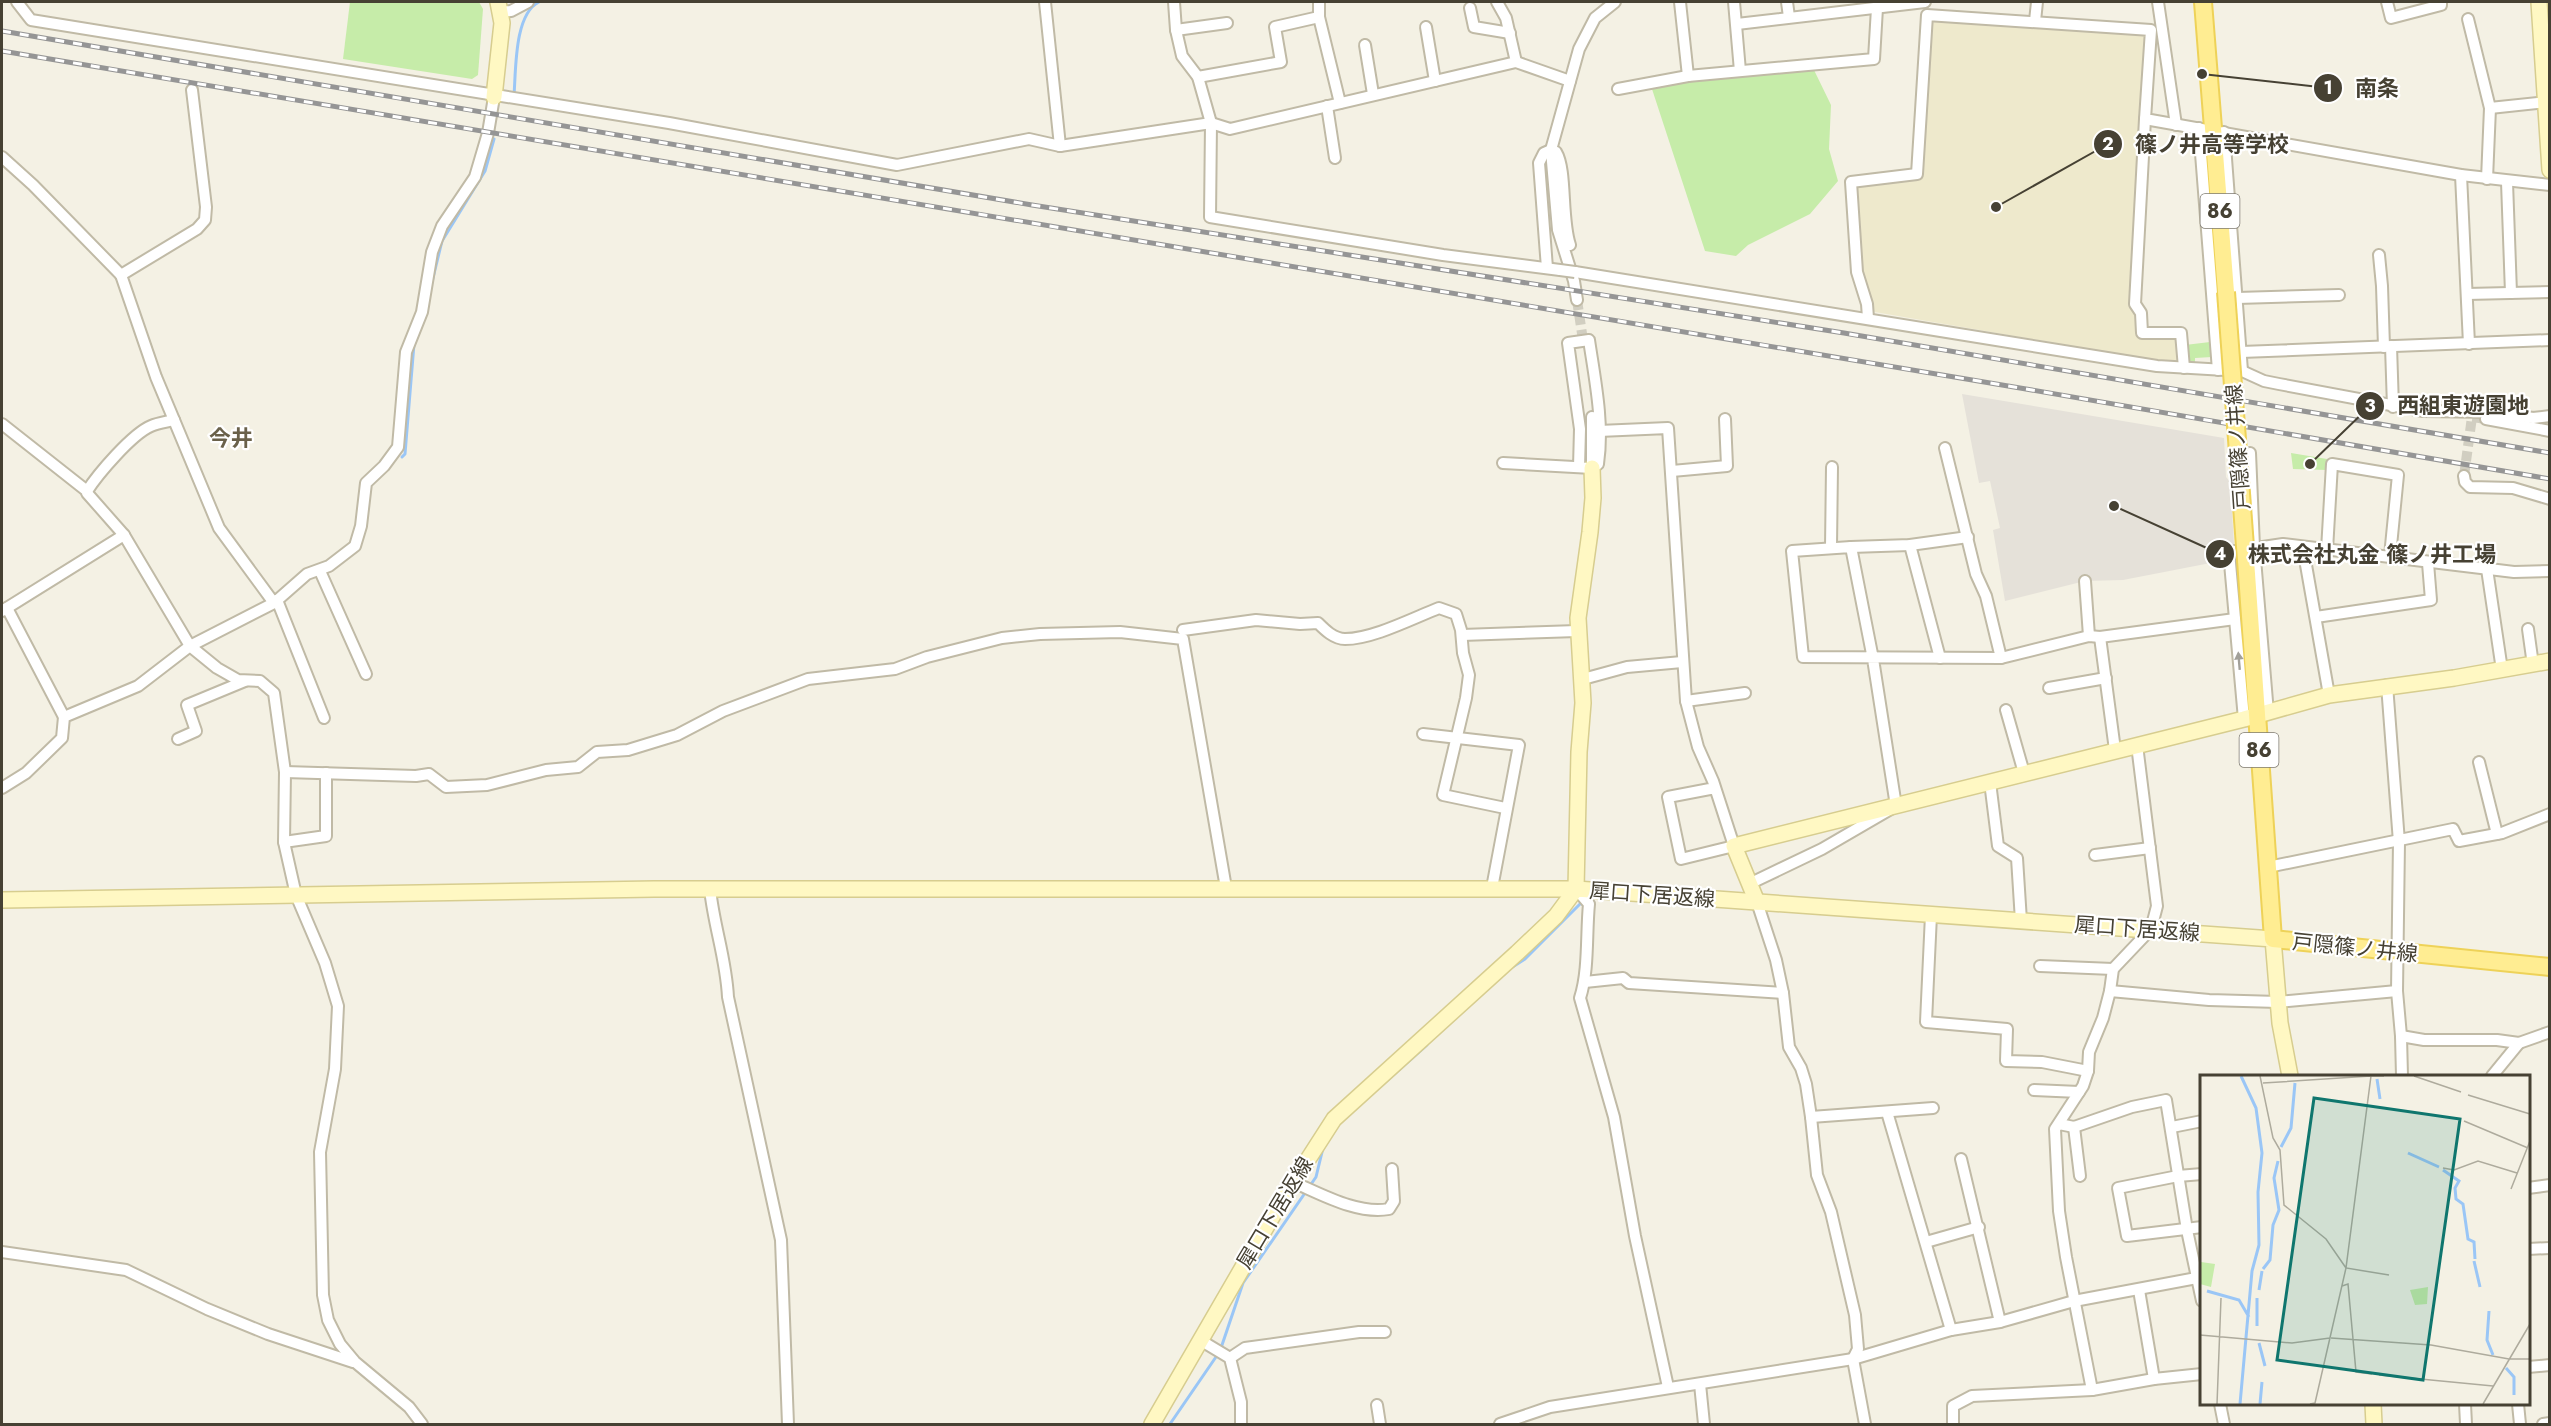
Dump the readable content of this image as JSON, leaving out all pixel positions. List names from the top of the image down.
{
  "streets": {
    "main road": ["86", "戸隠篠ノ井線"],
    "street": ["犀口下居返線"]
  },
  "crossings": [
    ["戸隠篠ノ井線", "犀口下居返線"]
  ],
  "districts": ["今井"],
  "places": [
    "南条",
    "篠ノ井高等学校",
    "西組東遊園地",
    "株式会社丸金 篠ノ井工場"
  ]
}
